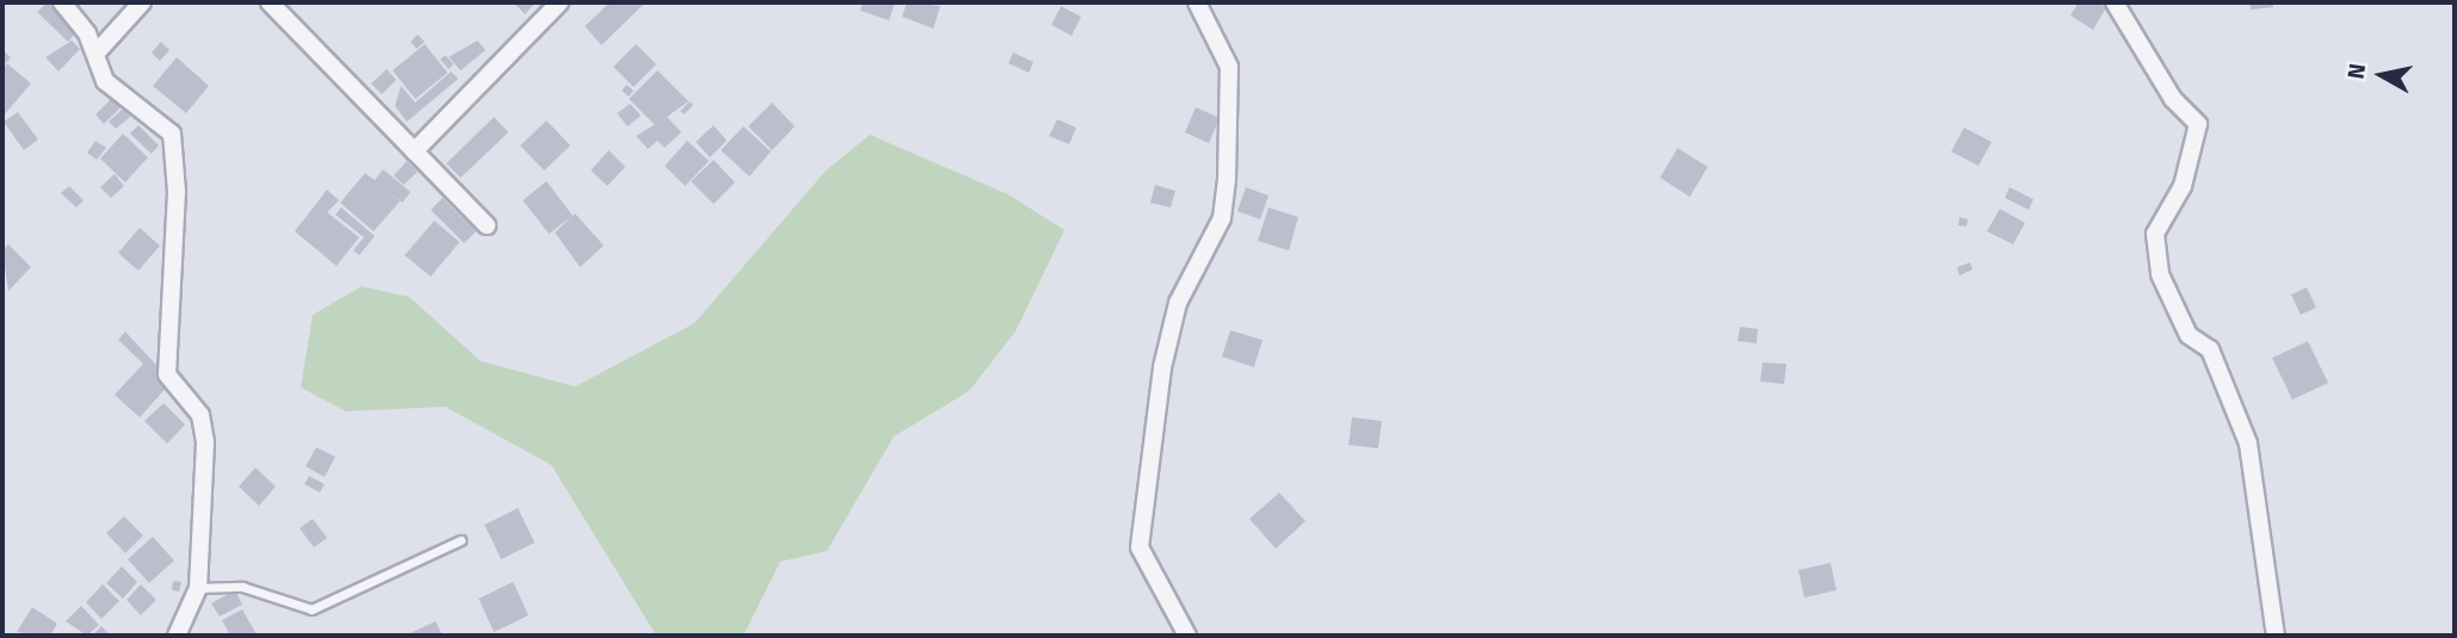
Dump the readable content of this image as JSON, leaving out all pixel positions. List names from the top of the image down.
{
  "north": "left"
}
